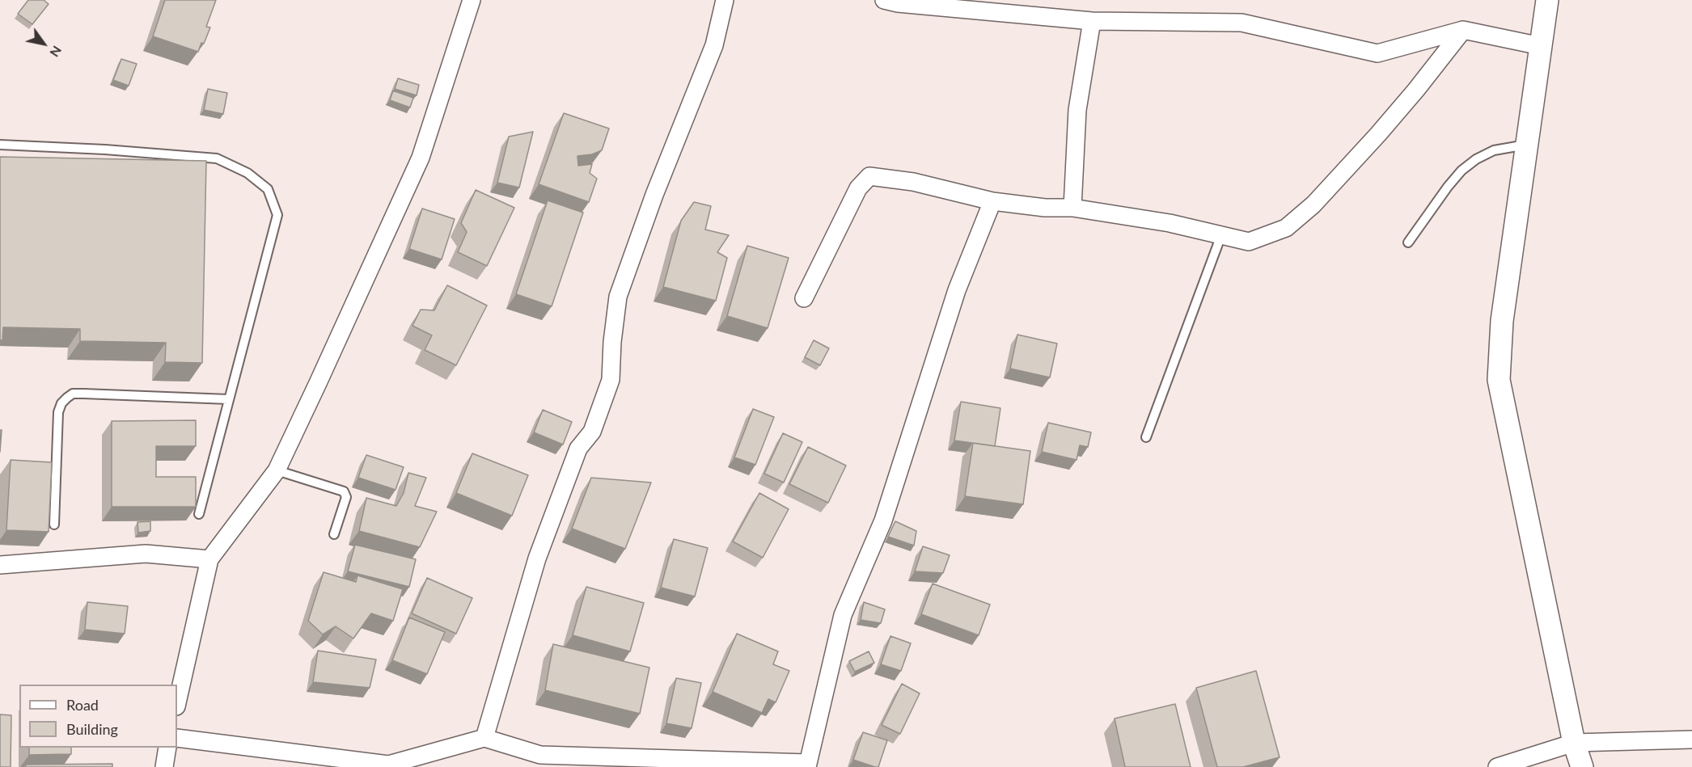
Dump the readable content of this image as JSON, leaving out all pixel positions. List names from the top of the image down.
{
  "legend": ["Road", "Building"],
  "north": "bottom right"
}
